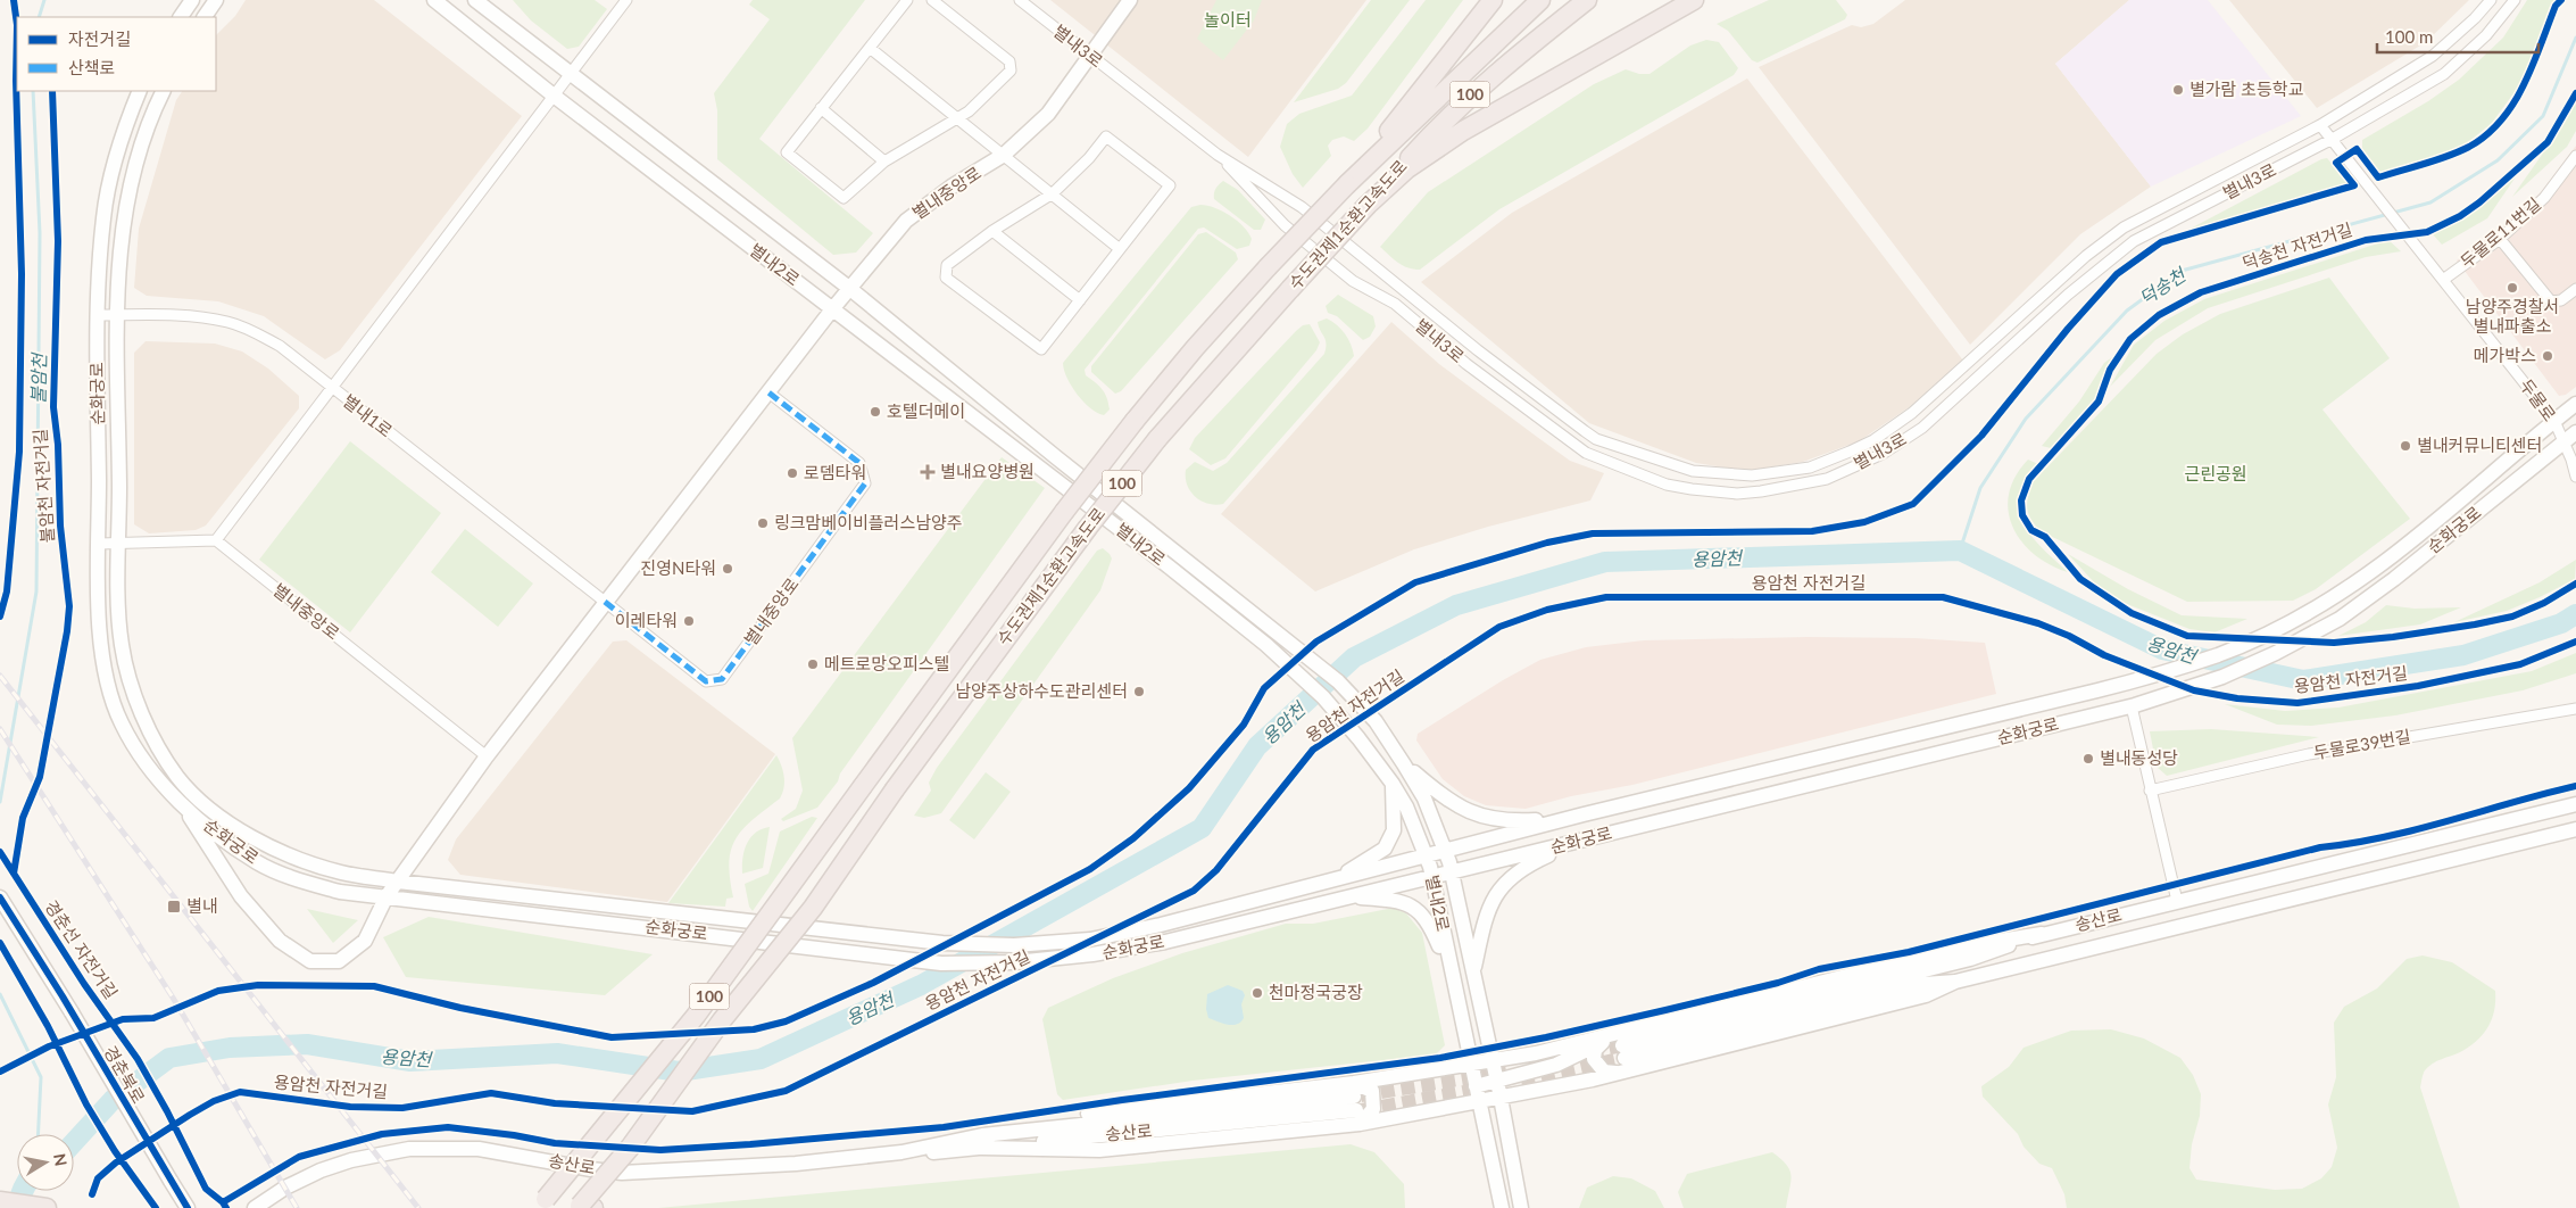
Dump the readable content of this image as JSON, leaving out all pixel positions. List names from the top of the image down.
{
  "streets": {
    "highway": ["100", "수도권제1순환고속도로"],
    "street": [
      "별내3로",
      "별내중앙로",
      "두물로11번길",
      "별내2로",
      "순화궁로",
      "두물로",
      "별내1로",
      "두물로39번길",
      "송산로",
      "경춘북로"
    ],
    "cycle path": [
      "덕송천 자전거길",
      "불암천 자전거길",
      "용암천 자전거길",
      "경춘선 자전거길"
    ]
  },
  "crossings": [
    ["별내3로", "별내중앙로"],
    ["별내3로", "두물로"],
    ["별내중앙로", "별내2로"],
    ["별내중앙로", "순화궁로"],
    ["별내중앙로", "별내1로"],
    ["두물로11번길", "두물로"],
    ["별내2로", "순화궁로"],
    ["순화궁로", "두물로"],
    ["순화궁로", "별내1로"]
  ],
  "water": ["덕송천", "불암천", "용암천"],
  "parks": ["놀이터", "근린공원"],
  "places": {
    "other": [
      "별가람 초등학교",
      "남양주경찰서 별내파출소",
      "메가박스",
      "호텔더메이",
      "별내커뮤니티센터",
      "로뎀타워",
      "링크맘베이비플러스남양주",
      "진영N타워",
      "이레타워",
      "메트로망오피스텔",
      "남양주상하수도관리센터",
      "별내동성당",
      "천마정국궁장"
    ],
    "health": ["별내요양병원"],
    "transit": ["별내"]
  },
  "legend": ["자전거길", "산책로"],
  "scale_bar": "100 m",
  "north": "right"
}
